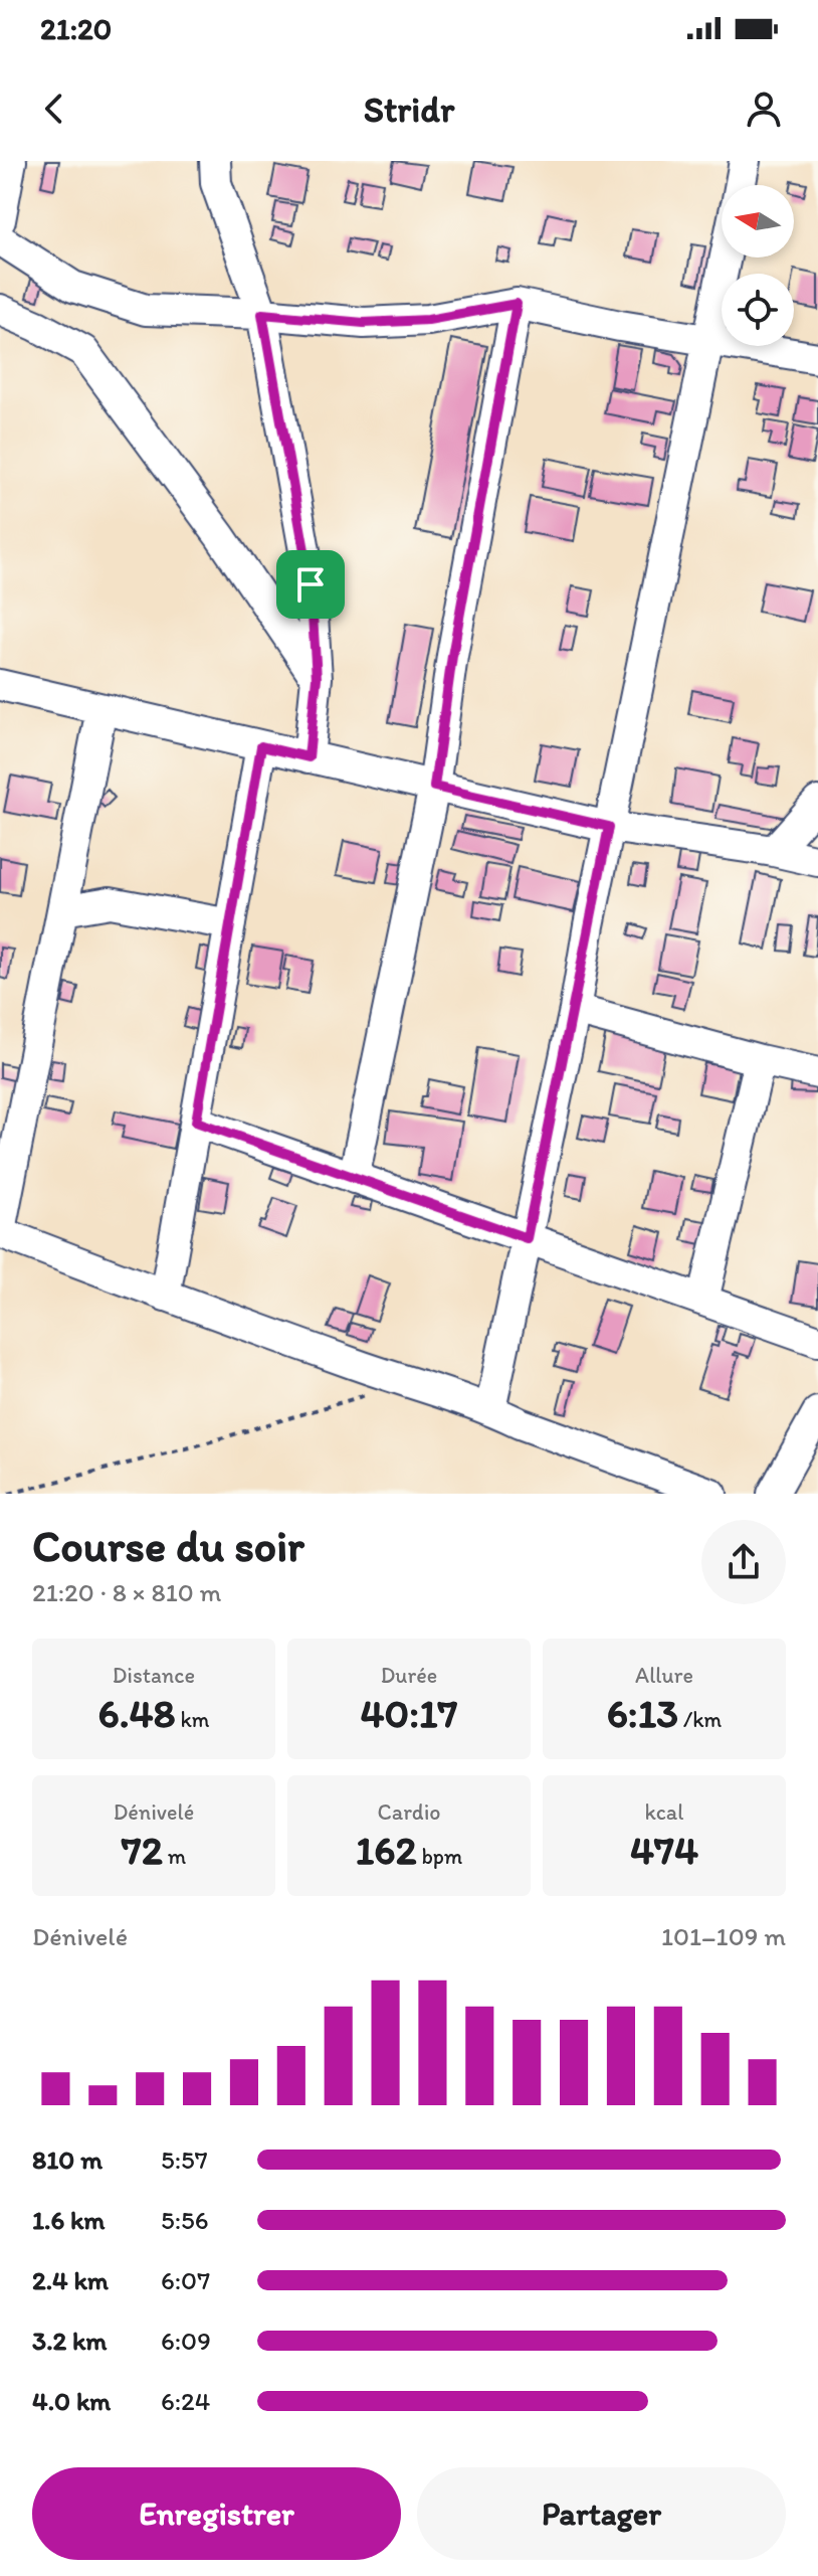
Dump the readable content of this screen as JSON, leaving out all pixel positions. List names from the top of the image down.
{
  "north": "left",
  "page": {
    "status": "21:20",
    "header": "Stridr",
    "heading": ["Course du soir", "21:20 · 8 × 810 m"],
    "stats": [
      ["Distance", "6.48 km"],
      ["Durée", "40:17"],
      ["Allure", "6:13 /km"],
      ["Dénivelé", "72 m"],
      ["Cardio", "162 bpm"],
      ["kcal", "474"]
    ],
    "chart": ["Dénivelé", "101–109 m"],
    "list": [
      {
        "name": "810 m",
        "note": "5:57"
      },
      {
        "name": "1.6 km",
        "note": "5:56"
      },
      {
        "name": "2.4 km",
        "note": "6:07"
      },
      {
        "name": "3.2 km",
        "note": "6:09"
      },
      {
        "name": "4.0 km",
        "note": "6:24"
      }
    ],
    "buttons": ["Enregistrer", "Partager"]
  }
}
